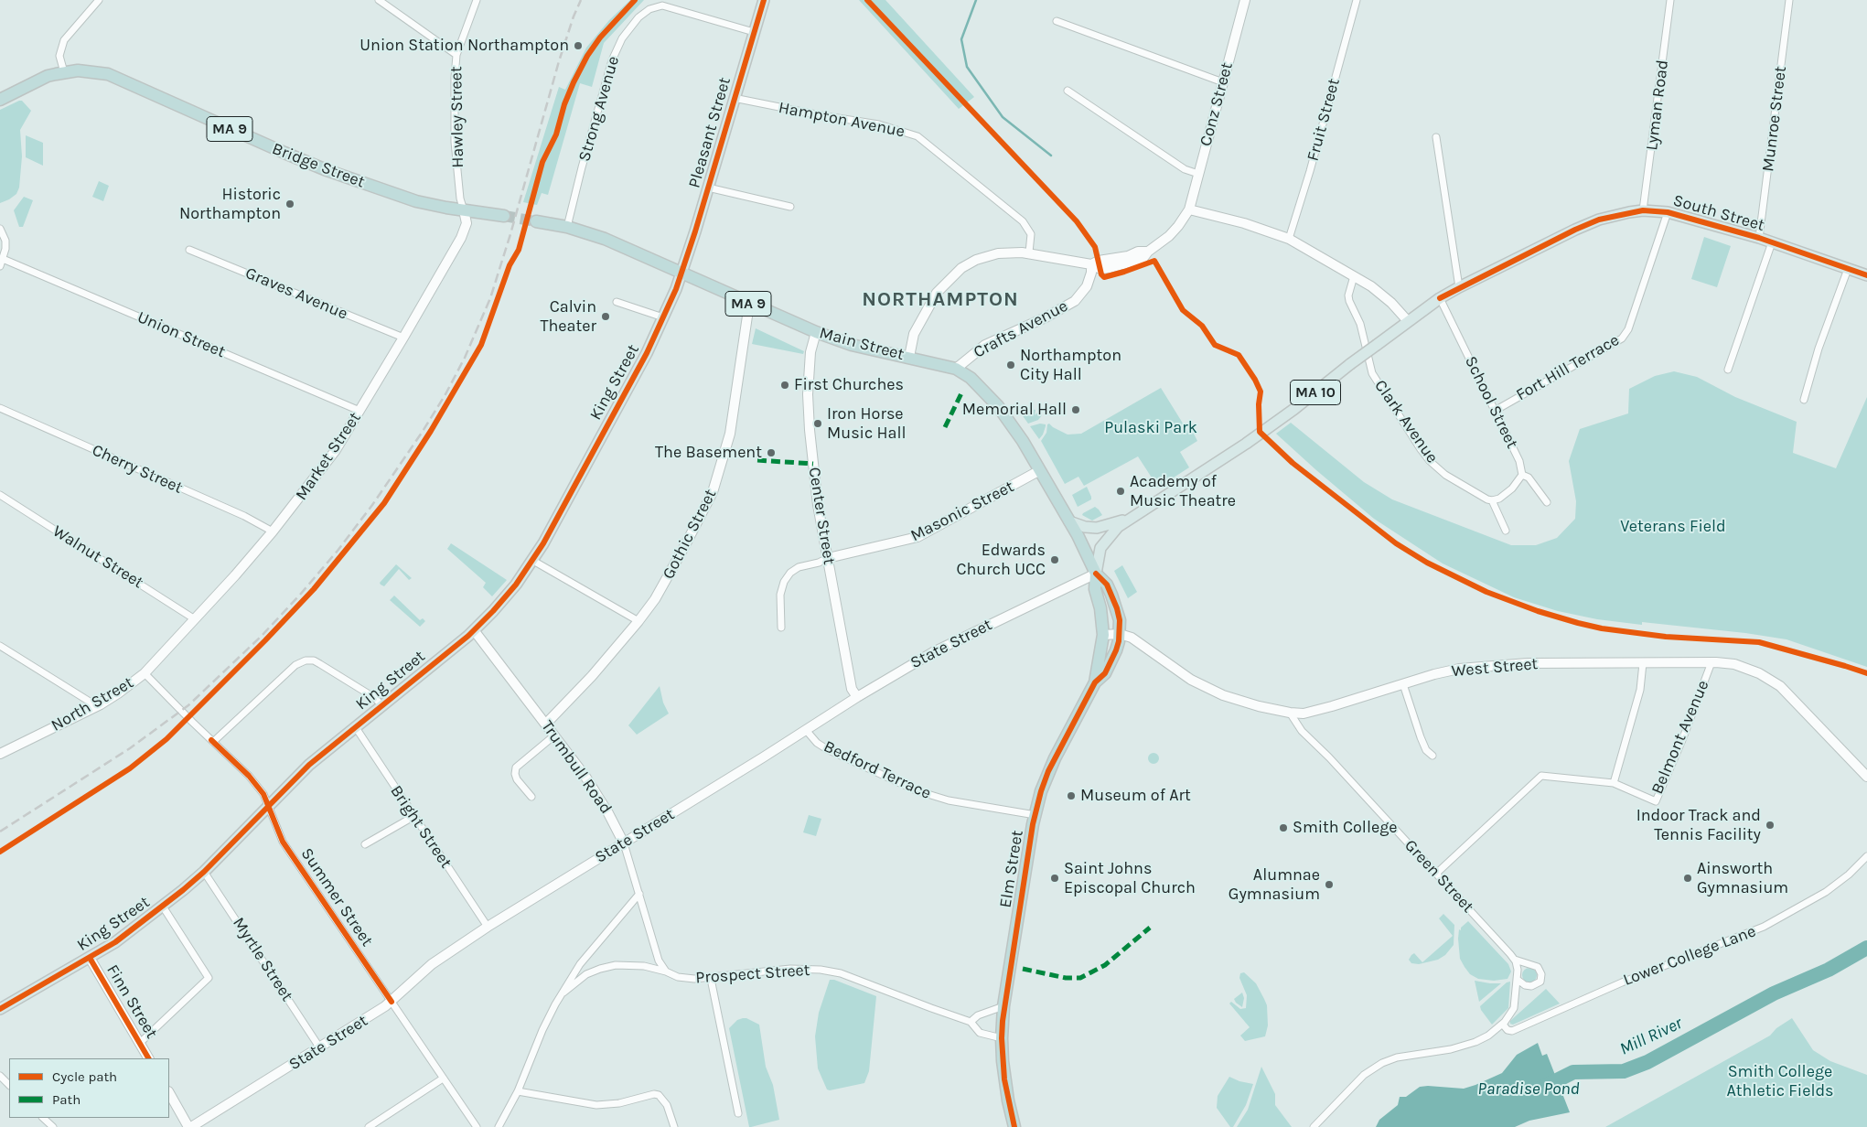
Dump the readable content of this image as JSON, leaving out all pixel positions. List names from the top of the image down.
{
  "streets": {
    "highway": [
      "MA 9",
      "Bridge Street",
      "Main Street",
      "Elm Street"
    ],
    "main road": [
      "Pleasant Street",
      "South Street",
      "King Street",
      "MA 10"
    ],
    "street": [
      "Conz Street",
      "Lyman Road",
      "Strong Avenue",
      "Hawley Street",
      "Munroe Street",
      "Hampton Avenue",
      "Fruit Street",
      "Graves Avenue",
      "Crafts Avenue",
      "Union Street",
      "Fort Hill Terrace",
      "School Street",
      "Clark Avenue",
      "Market Street",
      "Cherry Street",
      "Masonic Street",
      "Center Street",
      "Gothic Street",
      "Walnut Street",
      "State Street",
      "West Street",
      "North Street",
      "Belmont Avenue",
      "Trumbull Road",
      "Bedford Terrace",
      "Bright Street",
      "Green Street",
      "Summer Street",
      "Lower College Lane",
      "Myrtle Street",
      "Prospect Street",
      "Finn Street"
    ]
  },
  "crossings": [
    ["Lyman Road", "South Street"],
    ["Strong Avenue", "Pleasant Street"],
    ["Strong Avenue", "Main Street"],
    ["Hawley Street", "MA 9"],
    ["Hawley Street", "Bridge Street"],
    ["Hawley Street", "Market Street"],
    ["Munroe Street", "South Street"],
    ["Hampton Avenue", "Pleasant Street"],
    ["MA 9", "Bridge Street"],
    ["MA 9", "Market Street"],
    ["Pleasant Street", "Main Street"],
    ["Pleasant Street", "King Street"],
    ["Bridge Street", "Market Street"],
    ["South Street", "Fort Hill Terrace"],
    ["South Street", "MA 10"],
    ["South Street", "School Street"],
    ["Graves Avenue", "Market Street"],
    ["Crafts Avenue", "Main Street"],
    ["Union Street", "Market Street"],
    ["Main Street", "King Street"],
    ["Main Street", "MA 10"],
    ["Main Street", "Masonic Street"],
    ["Main Street", "Center Street"],
    ["Main Street", "Gothic Street"],
    ["Main Street", "State Street"],
    ["Main Street", "West Street"],
    ["Main Street", "Elm Street"],
    ["Fort Hill Terrace", "School Street"],
    ["King Street", "North Street"],
    ["King Street", "Trumbull Road"],
    ["King Street", "Bright Street"],
    ["King Street", "Summer Street"],
    ["King Street", "Myrtle Street"],
    ["King Street", "Finn Street"],
    ["MA 10", "State Street"],
    ["Market Street", "Cherry Street"],
    ["Market Street", "Walnut Street"],
    ["Market Street", "North Street"],
    ["Masonic Street", "Center Street"],
    ["Center Street", "State Street"],
    ["Gothic Street", "Trumbull Road"],
    ["State Street", "Trumbull Road"],
    ["State Street", "Bedford Terrace"],
    ["State Street", "Bright Street"],
    ["State Street", "Summer Street"],
    ["State Street", "Myrtle Street"],
    ["West Street", "Belmont Avenue"],
    ["West Street", "Elm Street"],
    ["West Street", "Green Street"],
    ["North Street", "Summer Street"],
    ["Belmont Avenue", "Green Street"],
    ["Trumbull Road", "Prospect Street"],
    ["Bedford Terrace", "Elm Street"],
    ["Elm Street", "Prospect Street"]
  ],
  "districts": ["NORTHAMPTON"],
  "water": ["Mill River", "Paradise Pond"],
  "parks": ["Pulaski Park", "Veterans Field", "Smith College Athletic Fields"],
  "places": [
    "Union Station Northampton",
    "Historic Northampton",
    "Calvin Theater",
    "Northampton City Hall",
    "First Churches",
    "Memorial Hall",
    "Iron Horse Music Hall",
    "The Basement",
    "Academy of Music Theatre",
    "Edwards Church UCC",
    "Museum of Art",
    "Indoor Track and Tennis Facility",
    "Smith College",
    "Saint Johns Episcopal Church",
    "Ainsworth Gymnasium",
    "Alumnae Gymnasium"
  ],
  "legend": ["Cycle path", "Path"]
}
